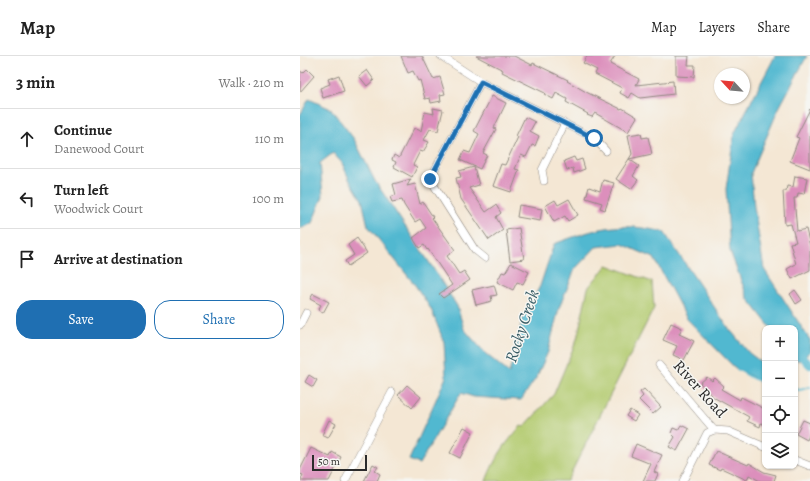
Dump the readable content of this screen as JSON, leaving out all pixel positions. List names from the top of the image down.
{
  "streets": {
    "street": ["River Road"]
  },
  "water": ["Rocky Creek"],
  "scale_bar": "50 m",
  "north": "top left",
  "page": {
    "header": "Map",
    "nav": ["Map", "Layers", "Share"],
    "heading": ["3 min", "Walk · 210 m"],
    "list": [
      ["Continue", "Danewood Court", "110 m"],
      ["Turn left", "Woodwick Court", "100 m"],
      "Arrive at destination"
    ],
    "buttons": ["Save", "Share"],
    "map_buttons": ["+", "−"],
    "scale": "50 m"
  }
}
